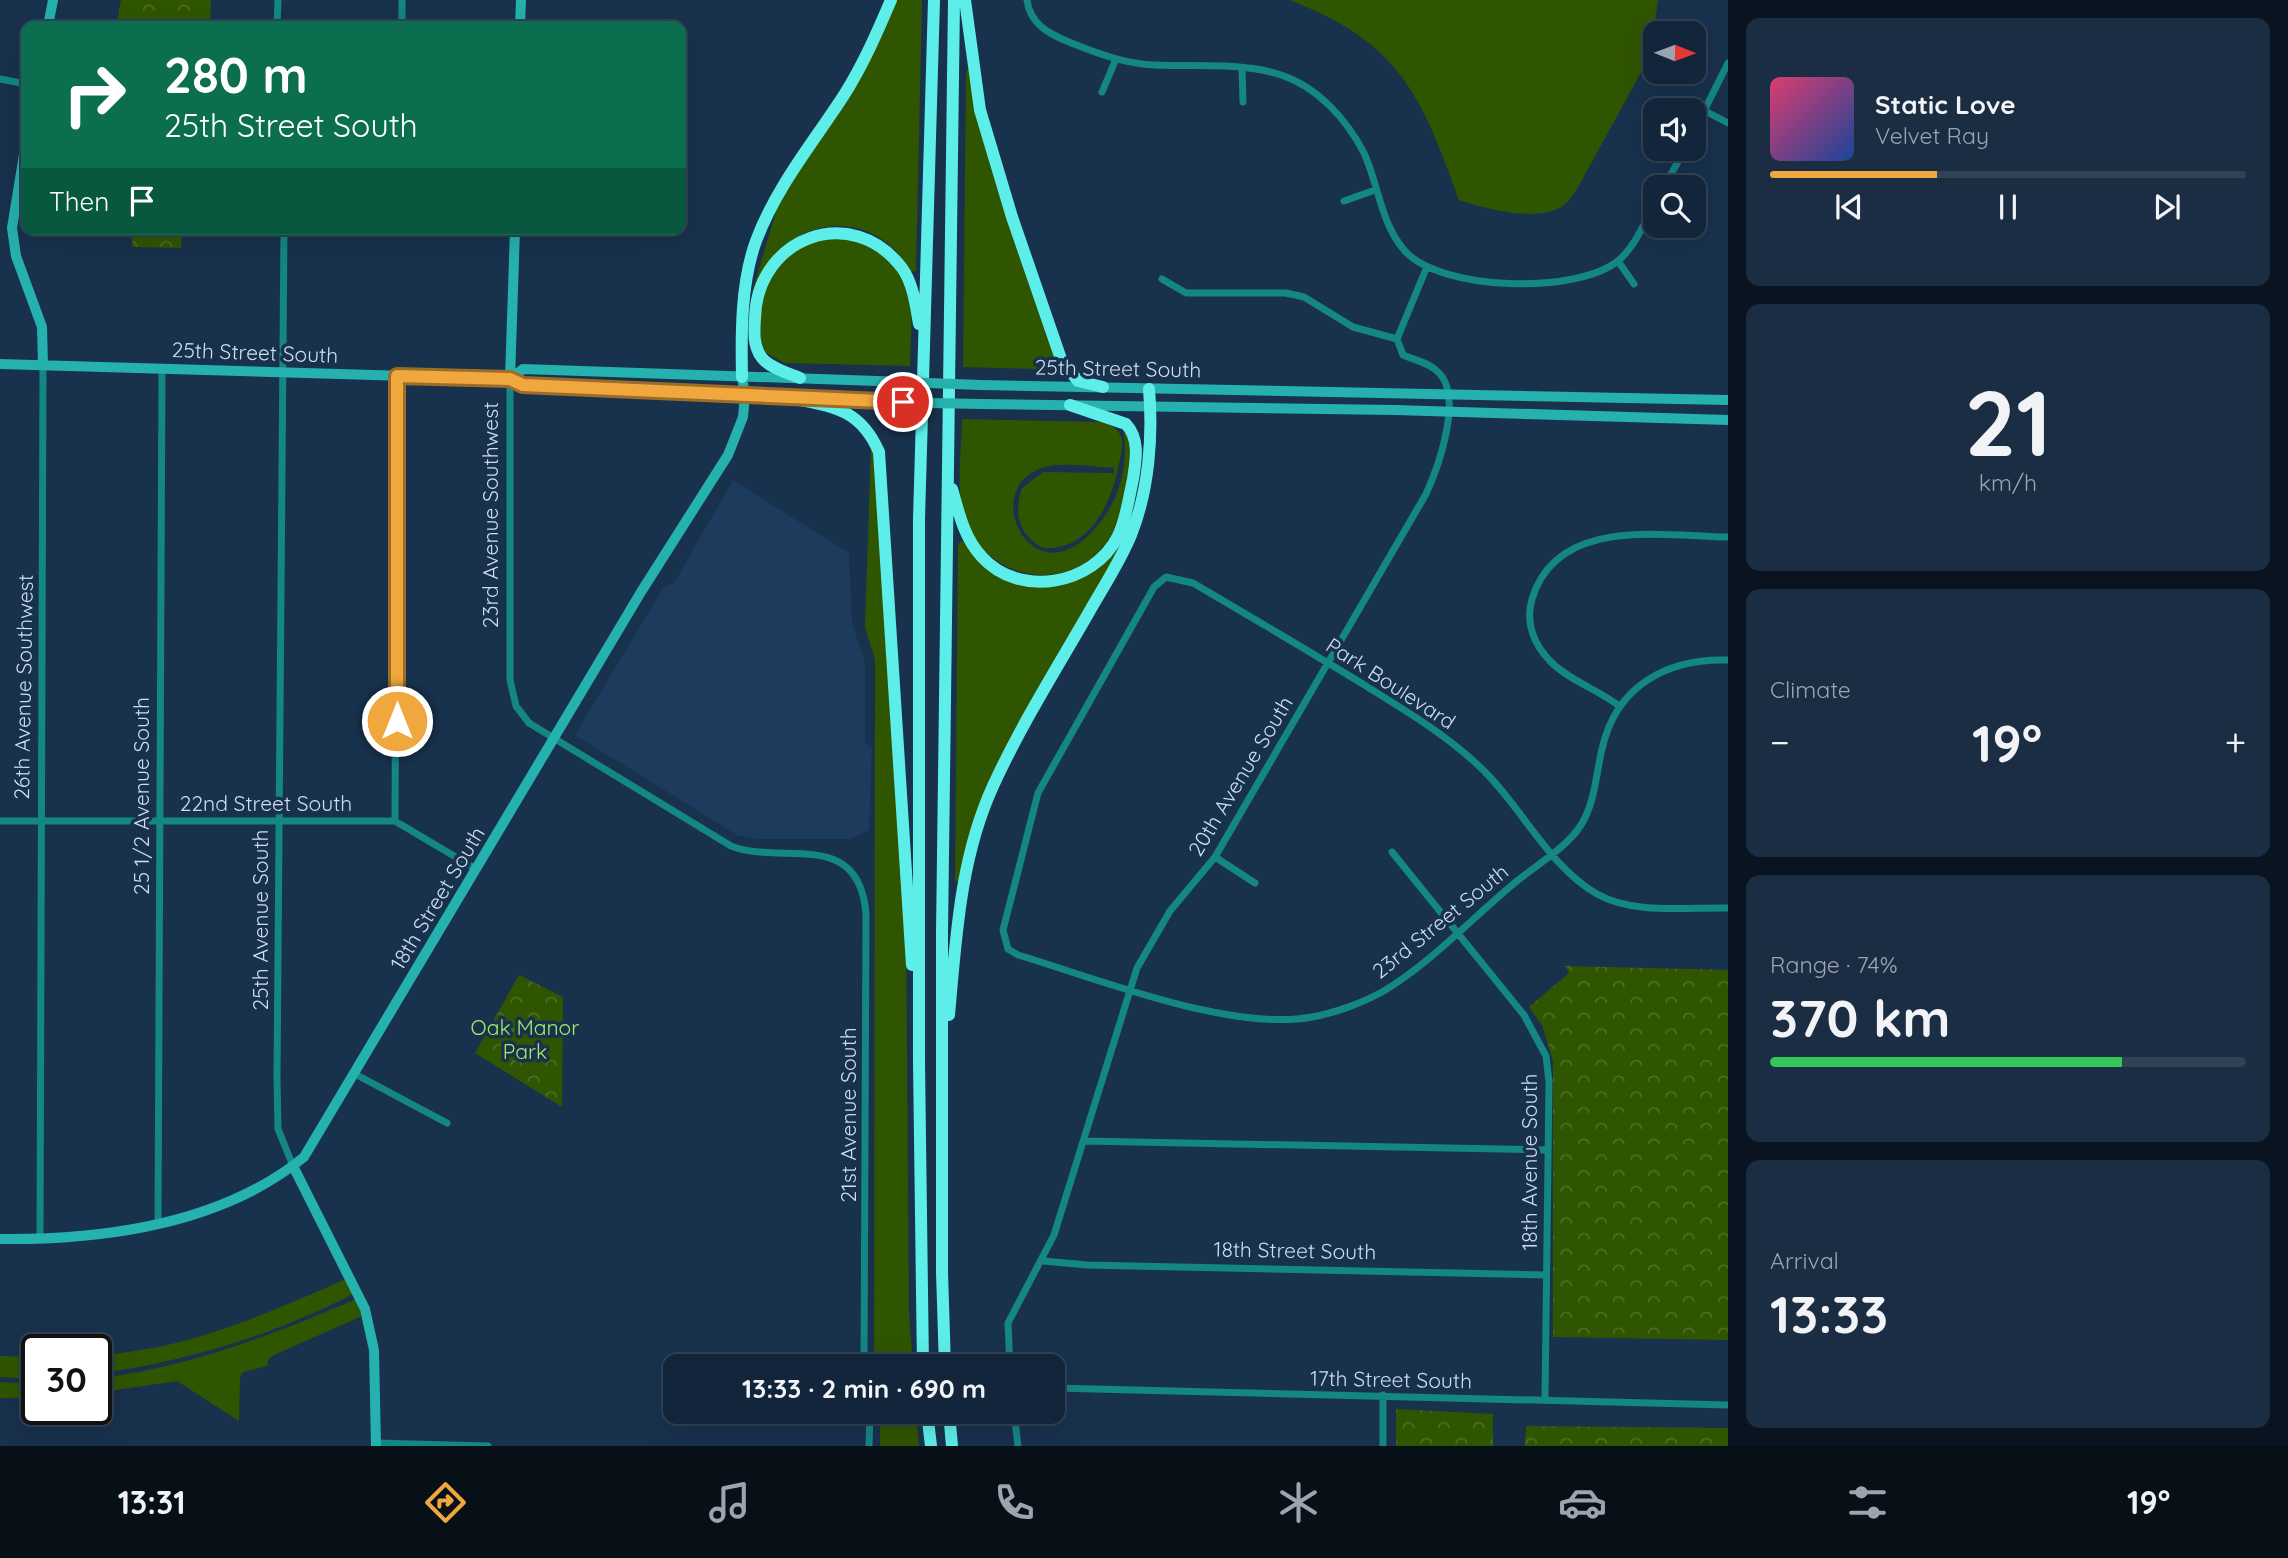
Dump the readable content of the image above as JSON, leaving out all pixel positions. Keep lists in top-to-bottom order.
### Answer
{
  "streets": {
    "main road": [
      "25th Street South",
      "23rd Avenue Southwest",
      "26th Avenue Southwest",
      "18th Street South",
      "25th Avenue South"
    ],
    "street": [
      "Park Boulevard",
      "20th Avenue South",
      "25 1/2 Avenue South",
      "22nd Street South",
      "23rd Street South",
      "21st Avenue South",
      "18th Avenue South",
      "17th Street South"
    ]
  },
  "crossings": [
    ["25th Street South", "23rd Avenue Southwest"],
    ["25th Street South", "26th Avenue Southwest"],
    ["25th Street South", "20th Avenue South"],
    ["25th Street South", "25 1/2 Avenue South"],
    ["25th Street South", "18th Street South"],
    ["25th Street South", "25th Avenue South"],
    ["23rd Avenue Southwest", "18th Street South"],
    ["23rd Avenue Southwest", "21st Avenue South"],
    ["Park Boulevard", "20th Avenue South"],
    ["Park Boulevard", "23rd Street South"],
    ["26th Avenue Southwest", "22nd Street South"],
    ["26th Avenue Southwest", "18th Street South"],
    ["20th Avenue South", "18th Street South"],
    ["20th Avenue South", "23rd Street South"],
    ["25 1/2 Avenue South", "22nd Street South"],
    ["25 1/2 Avenue South", "18th Street South"],
    ["22nd Street South", "25th Avenue South"],
    ["18th Street South", "25th Avenue South"],
    ["18th Street South", "18th Avenue South"],
    ["23rd Street South", "18th Avenue South"],
    ["18th Avenue South", "17th Street South"]
  ],
  "parks": ["Oak Manor Park"],
  "north": "right",
  "page": {
    "turn": ["280 m", "25th Street South"],
    "song": ["Static Love", "Velvet Ray"],
    "then": "Then",
    "tile": [
      ["21", "km/h"],
      "Climate",
      ["Range · 74%", "370 km"],
      ["Arrival", "13:33"]
    ],
    "heat": ["−", "19°", "+"],
    "limit": "30",
    "trip": "13:33 · 2 min · 690 m",
    "tabs": ["13:31", "19°"]
  }
}
